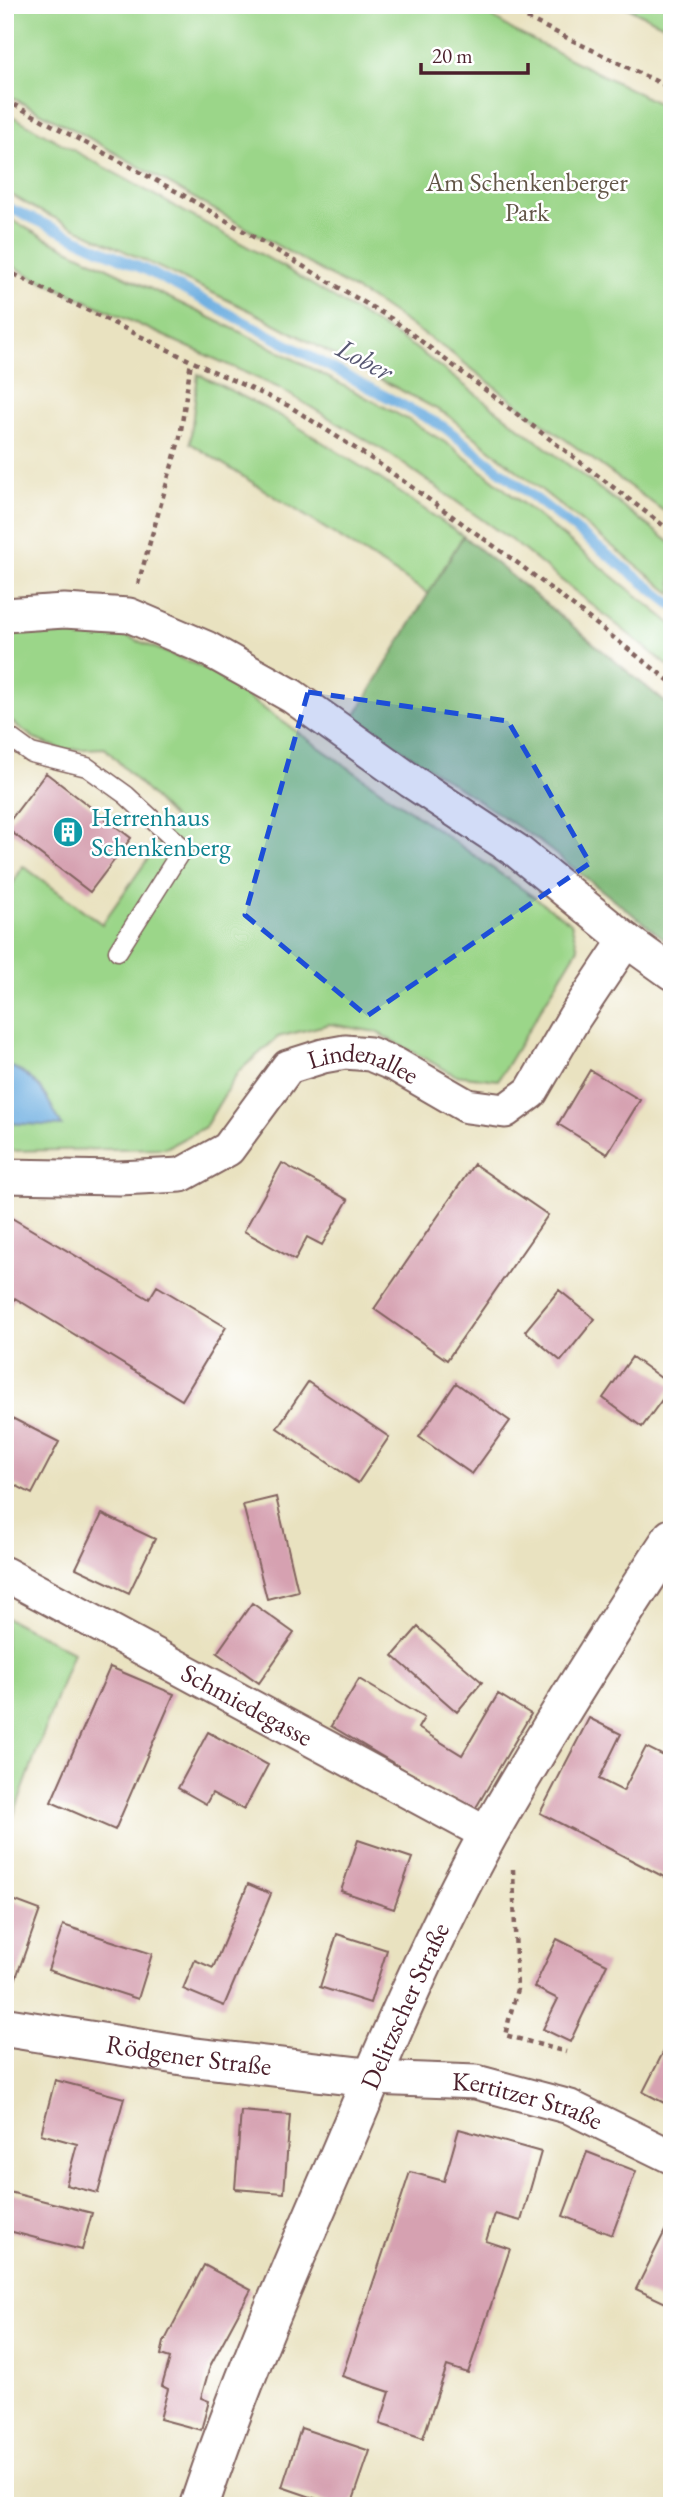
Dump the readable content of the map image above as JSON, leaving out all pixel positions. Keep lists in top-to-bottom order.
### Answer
{
  "streets": {
    "street": [
      "Lindenallee",
      "Schmiedegasse",
      "Delitzscher Straße",
      "Rödgener Straße",
      "Kertitzer Straße"
    ]
  },
  "crossings": [
    ["Schmiedegasse", "Delitzscher Straße"],
    ["Delitzscher Straße", "Rödgener Straße"],
    ["Delitzscher Straße", "Kertitzer Straße"],
    ["Rödgener Straße", "Kertitzer Straße"]
  ],
  "water": ["Lober"],
  "parks": ["Am Schenkenberger Park"],
  "places": {
    "building": ["Herrenhaus Schenkenberg"]
  },
  "scale_bar": "20 m"
}
